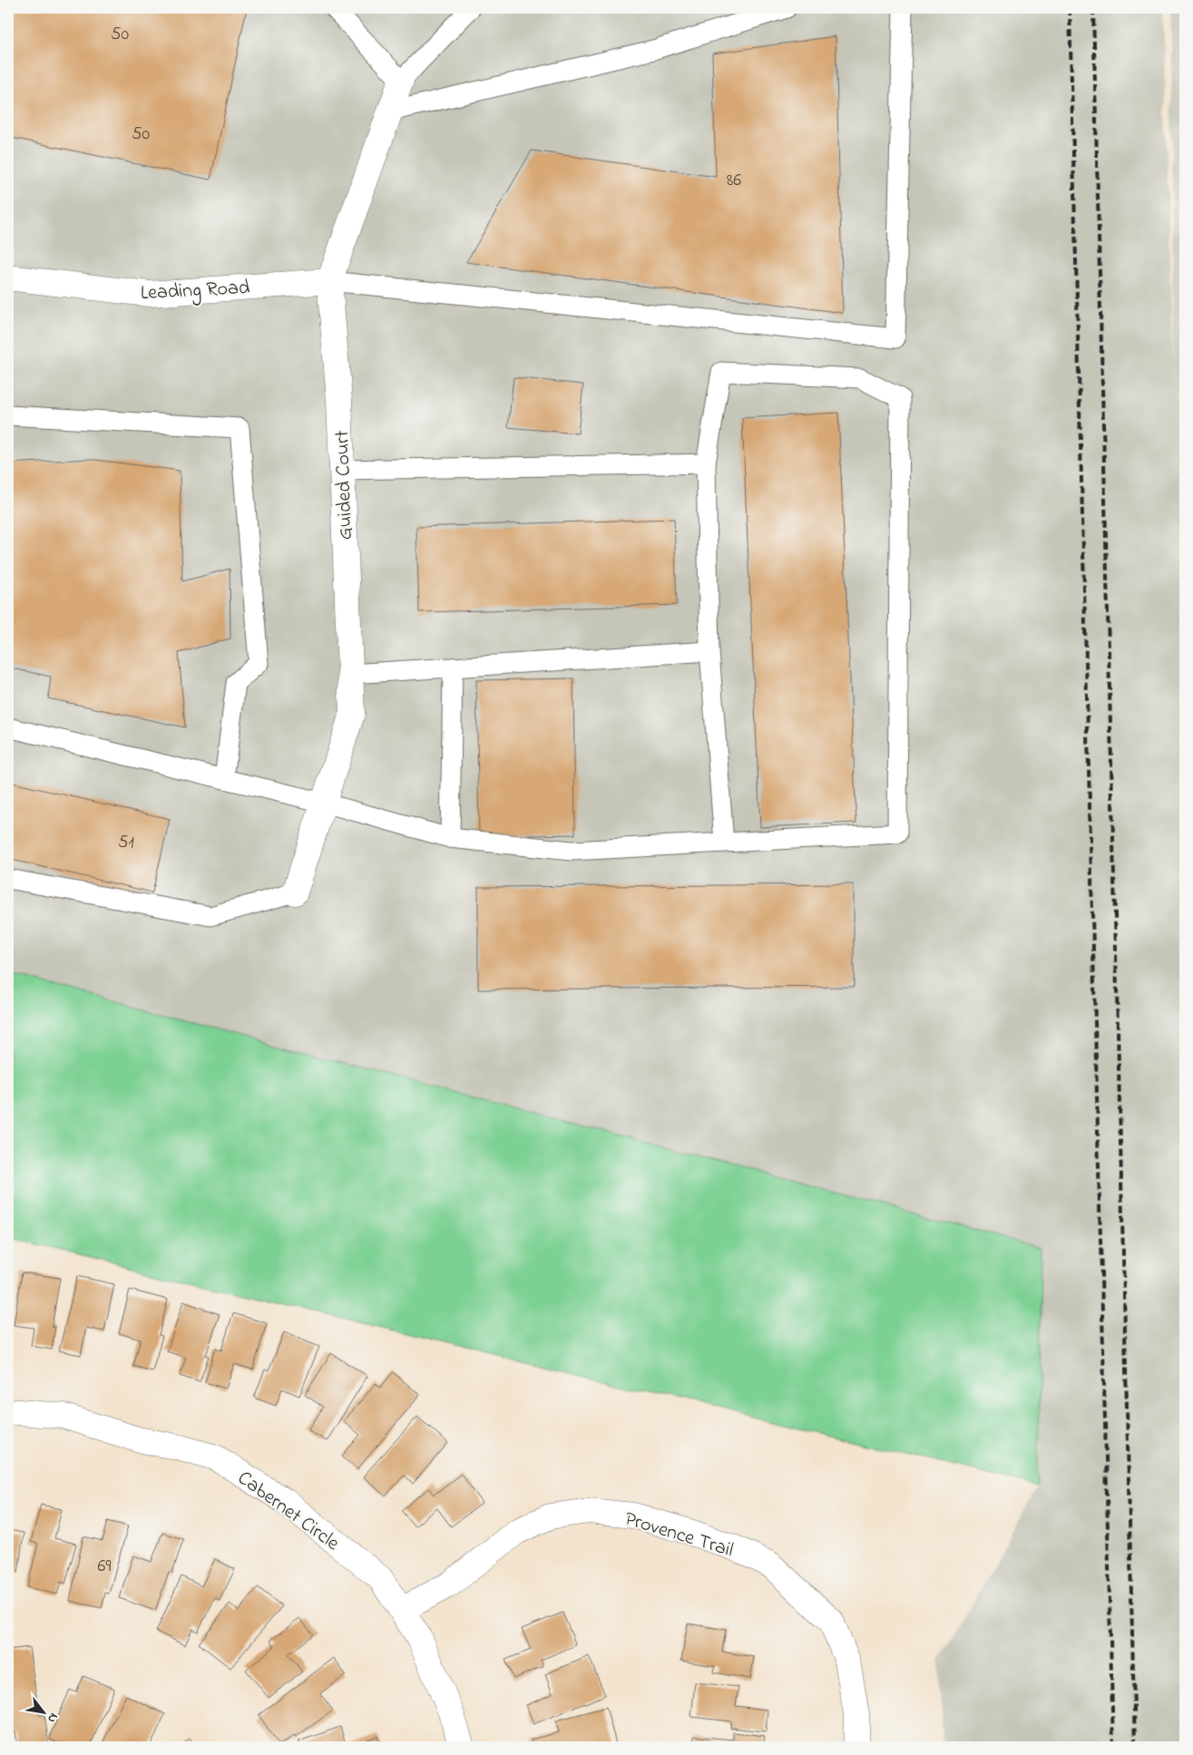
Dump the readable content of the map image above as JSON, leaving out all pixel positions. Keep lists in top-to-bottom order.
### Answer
{
  "streets": {
    "street": [
      "Leading Road",
      "Guided Court",
      "Cabernet Circle",
      "Provence Trail"
    ]
  },
  "crossings": [
    ["Leading Road", "Guided Court"],
    ["Cabernet Circle", "Provence Trail"]
  ],
  "house_numbers": [
    "50",
    "50",
    "86",
    "51",
    "69"
  ],
  "north": "bottom right"
}
